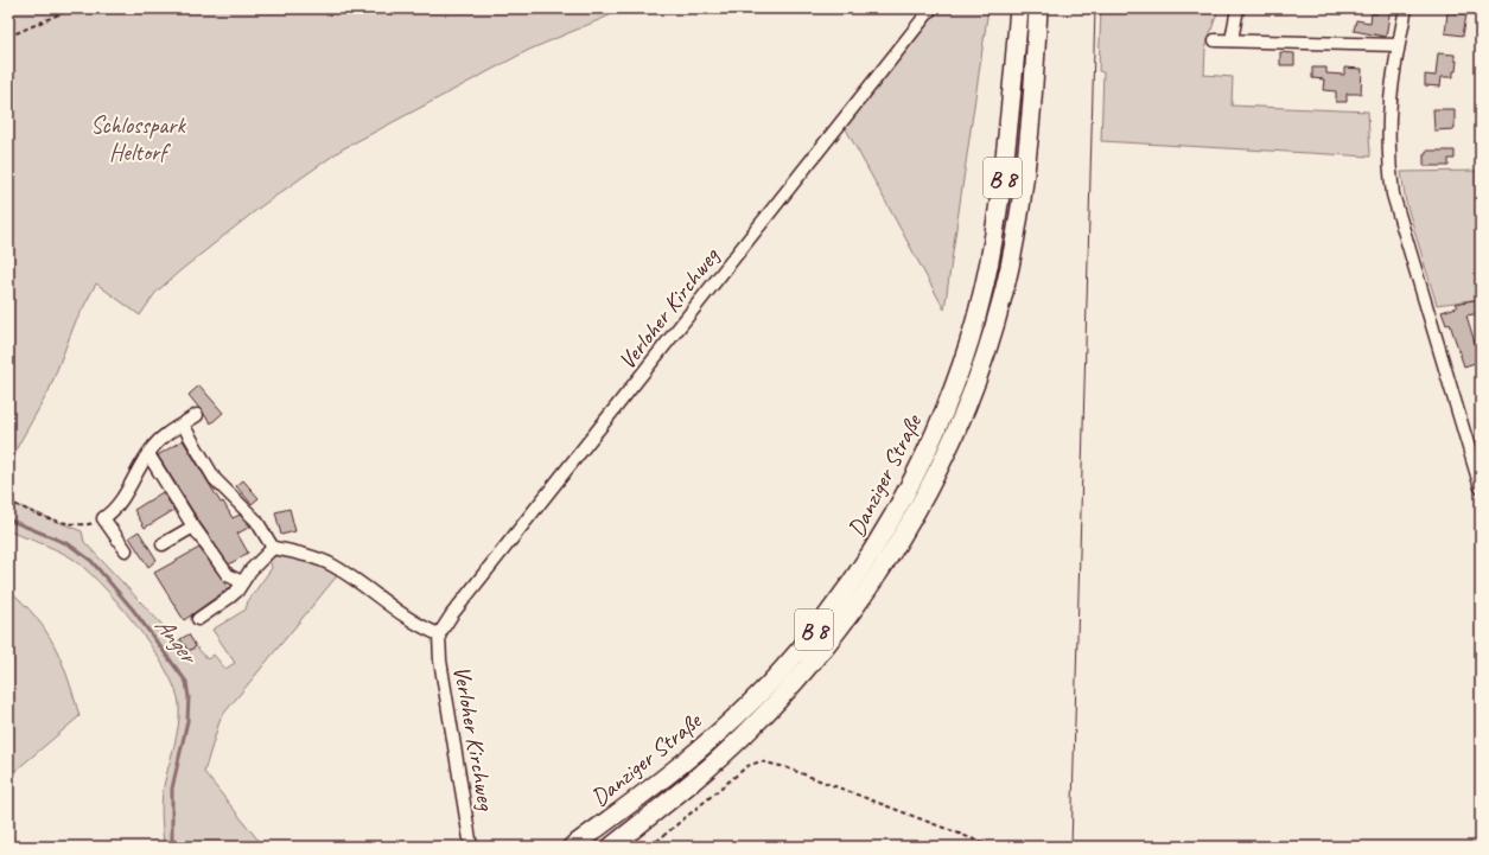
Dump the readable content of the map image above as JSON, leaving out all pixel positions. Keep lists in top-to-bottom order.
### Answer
{
  "streets": {
    "highway": ["B 8", "Danziger Straße"],
    "street": ["Verloher Kirchweg"]
  },
  "water": ["Anger"],
  "parks": ["Schlosspark Heltorf"]
}
